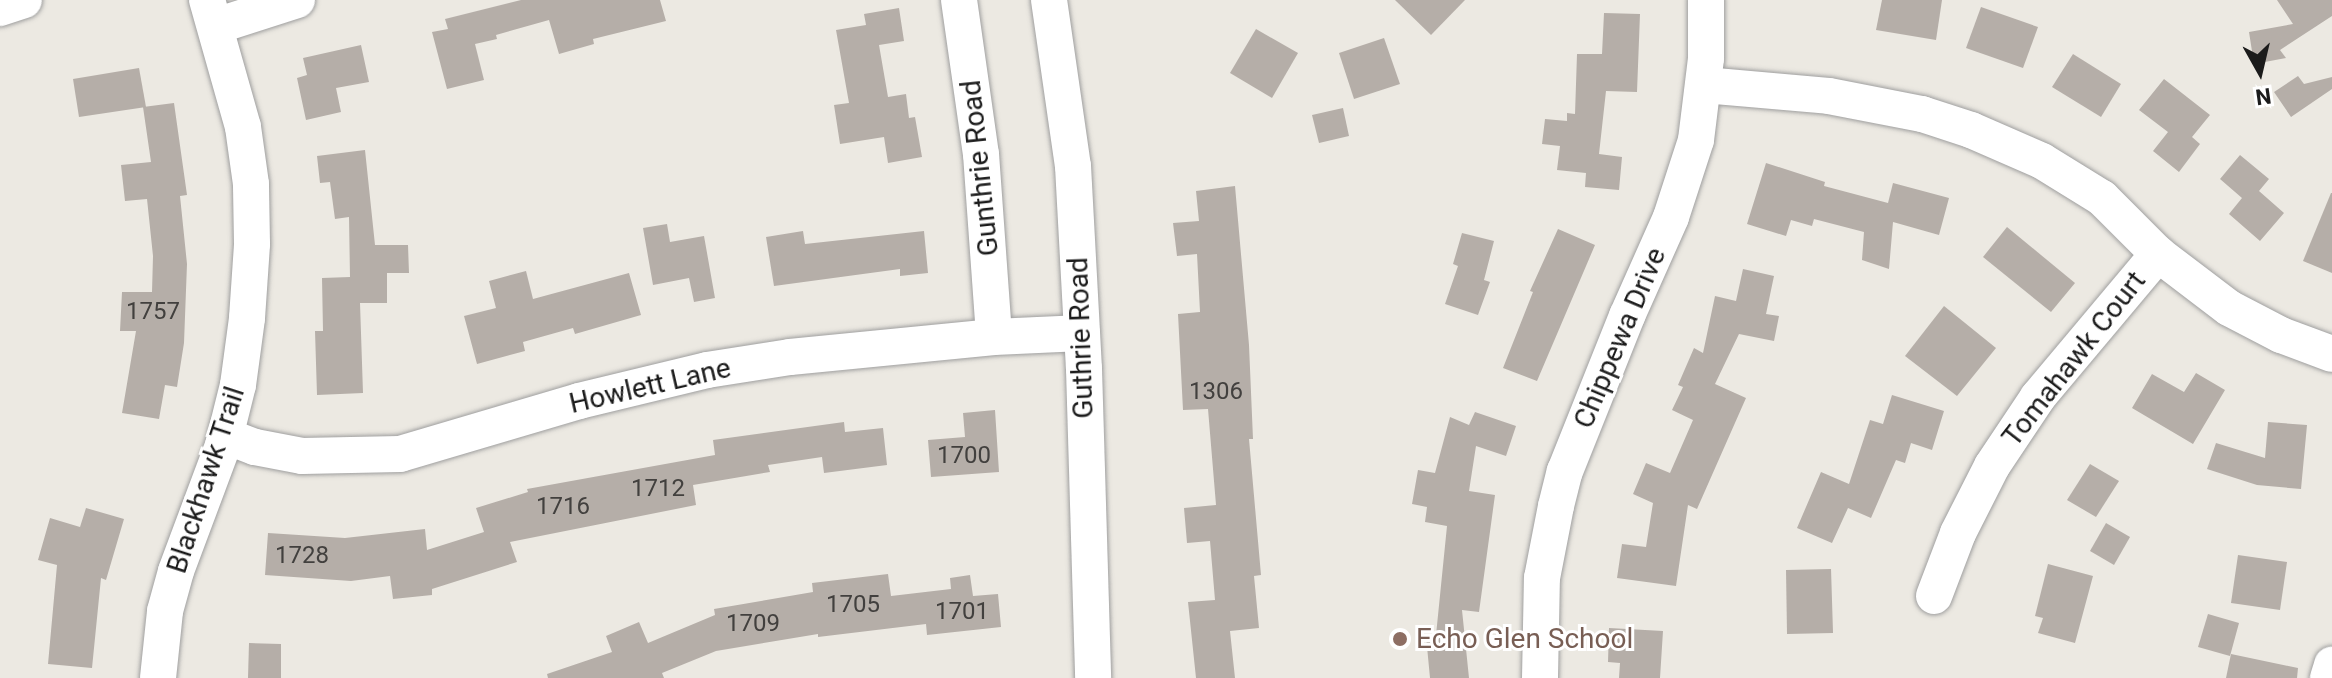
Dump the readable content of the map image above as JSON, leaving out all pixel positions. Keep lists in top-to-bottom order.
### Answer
{
  "streets": {
    "street": [
      "Gunthrie Road",
      "Guthrie Road",
      "Chippewa Drive",
      "Tomahawk Court",
      "Howlett Lane",
      "Blackhawk Trail"
    ]
  },
  "crossings": [
    ["Gunthrie Road", "Howlett Lane"],
    ["Guthrie Road", "Howlett Lane"],
    ["Howlett Lane", "Blackhawk Trail"]
  ],
  "places": ["Echo Glen School"],
  "house_numbers": [
    "1757",
    "1306",
    "1700",
    "1712",
    "1716",
    "1728",
    "1705",
    "1701",
    "1709"
  ],
  "north": "bottom"
}
